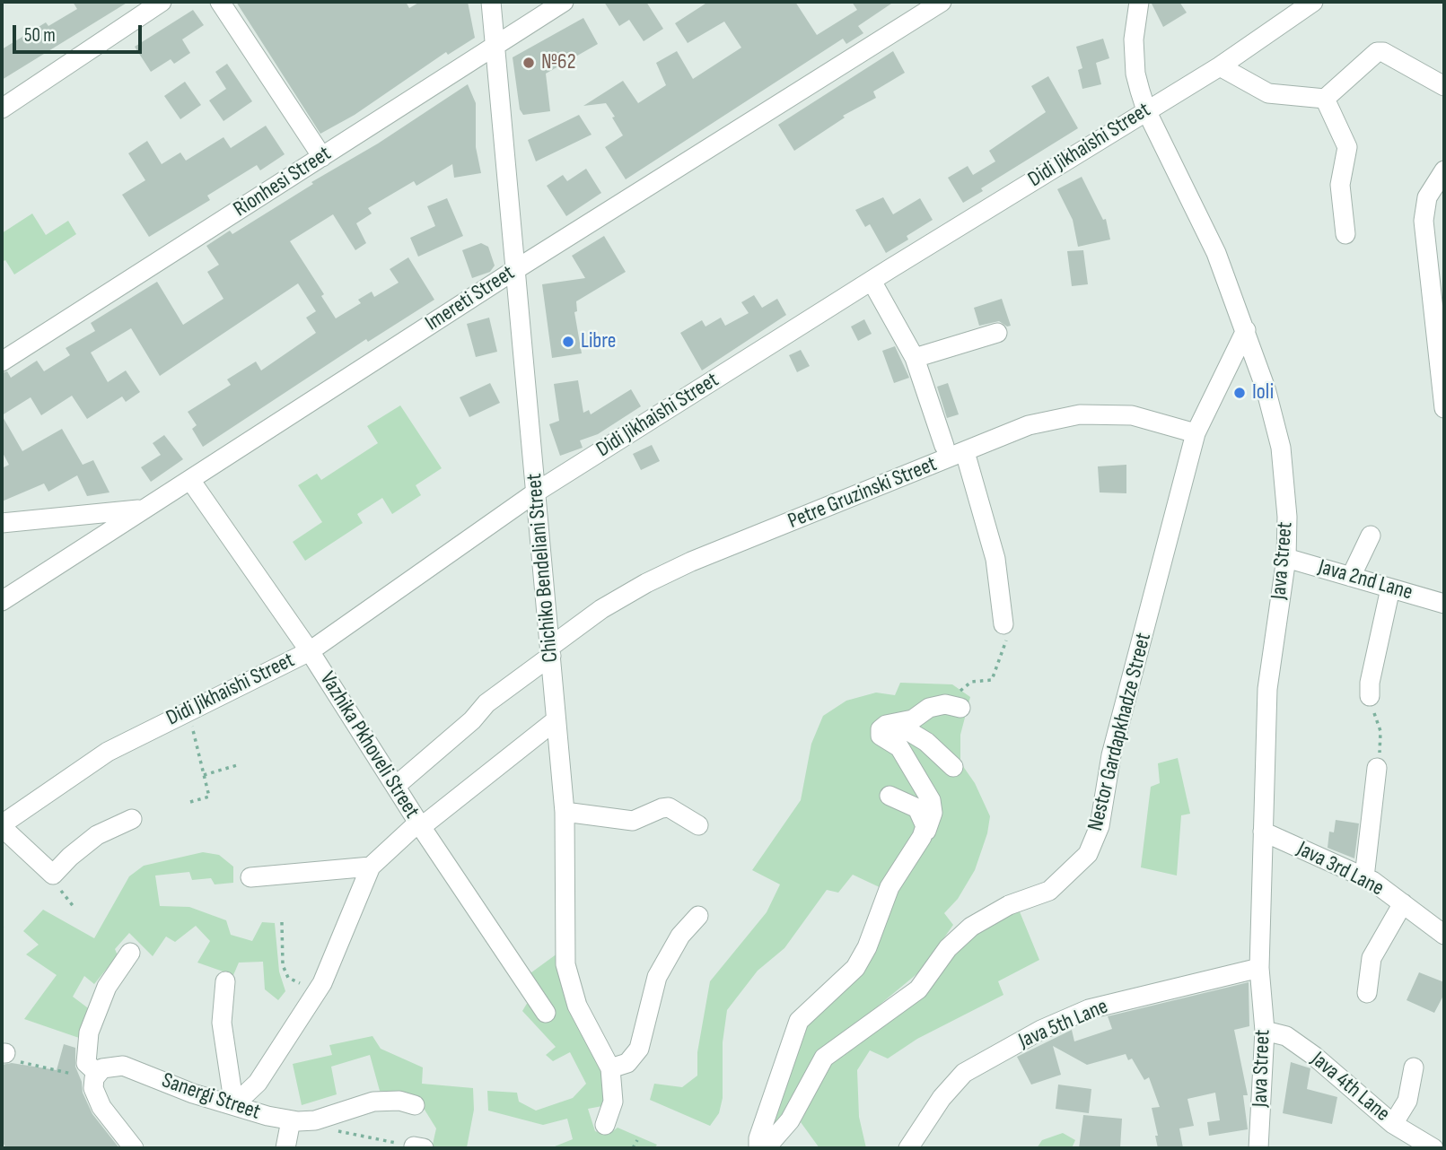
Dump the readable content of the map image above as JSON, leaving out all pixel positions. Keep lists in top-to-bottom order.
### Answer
{
  "streets": {
    "street": [
      "Didi Jikhaishi Street",
      "Rionhesi Street",
      "Imereti Street",
      "Petre Gruzinski Street",
      "Java Street",
      "Chichiko Bendeliani Street",
      "Java 2nd Lane",
      "Nestor Gardapkhadze Street",
      "Vazhika Pkhoveli Street",
      "Java 3rd Lane",
      "Java 5th Lane",
      "Java 4th Lane",
      "Sanergi Street"
    ]
  },
  "crossings": [
    ["Didi Jikhaishi Street", "Java Street"],
    ["Didi Jikhaishi Street", "Chichiko Bendeliani Street"],
    ["Didi Jikhaishi Street", "Vazhika Pkhoveli Street"],
    ["Rionhesi Street", "Chichiko Bendeliani Street"],
    ["Imereti Street", "Chichiko Bendeliani Street"],
    ["Imereti Street", "Vazhika Pkhoveli Street"],
    ["Petre Gruzinski Street", "Chichiko Bendeliani Street"],
    ["Petre Gruzinski Street", "Nestor Gardapkhadze Street"],
    ["Petre Gruzinski Street", "Vazhika Pkhoveli Street"],
    ["Java Street", "Java 2nd Lane"],
    ["Java Street", "Nestor Gardapkhadze Street"],
    ["Java Street", "Java 3rd Lane"],
    ["Java Street", "Java 5th Lane"],
    ["Java Street", "Java 4th Lane"]
  ],
  "places": ["№62", "Libre", "Ioli"],
  "scale_bar": "50 m"
}
